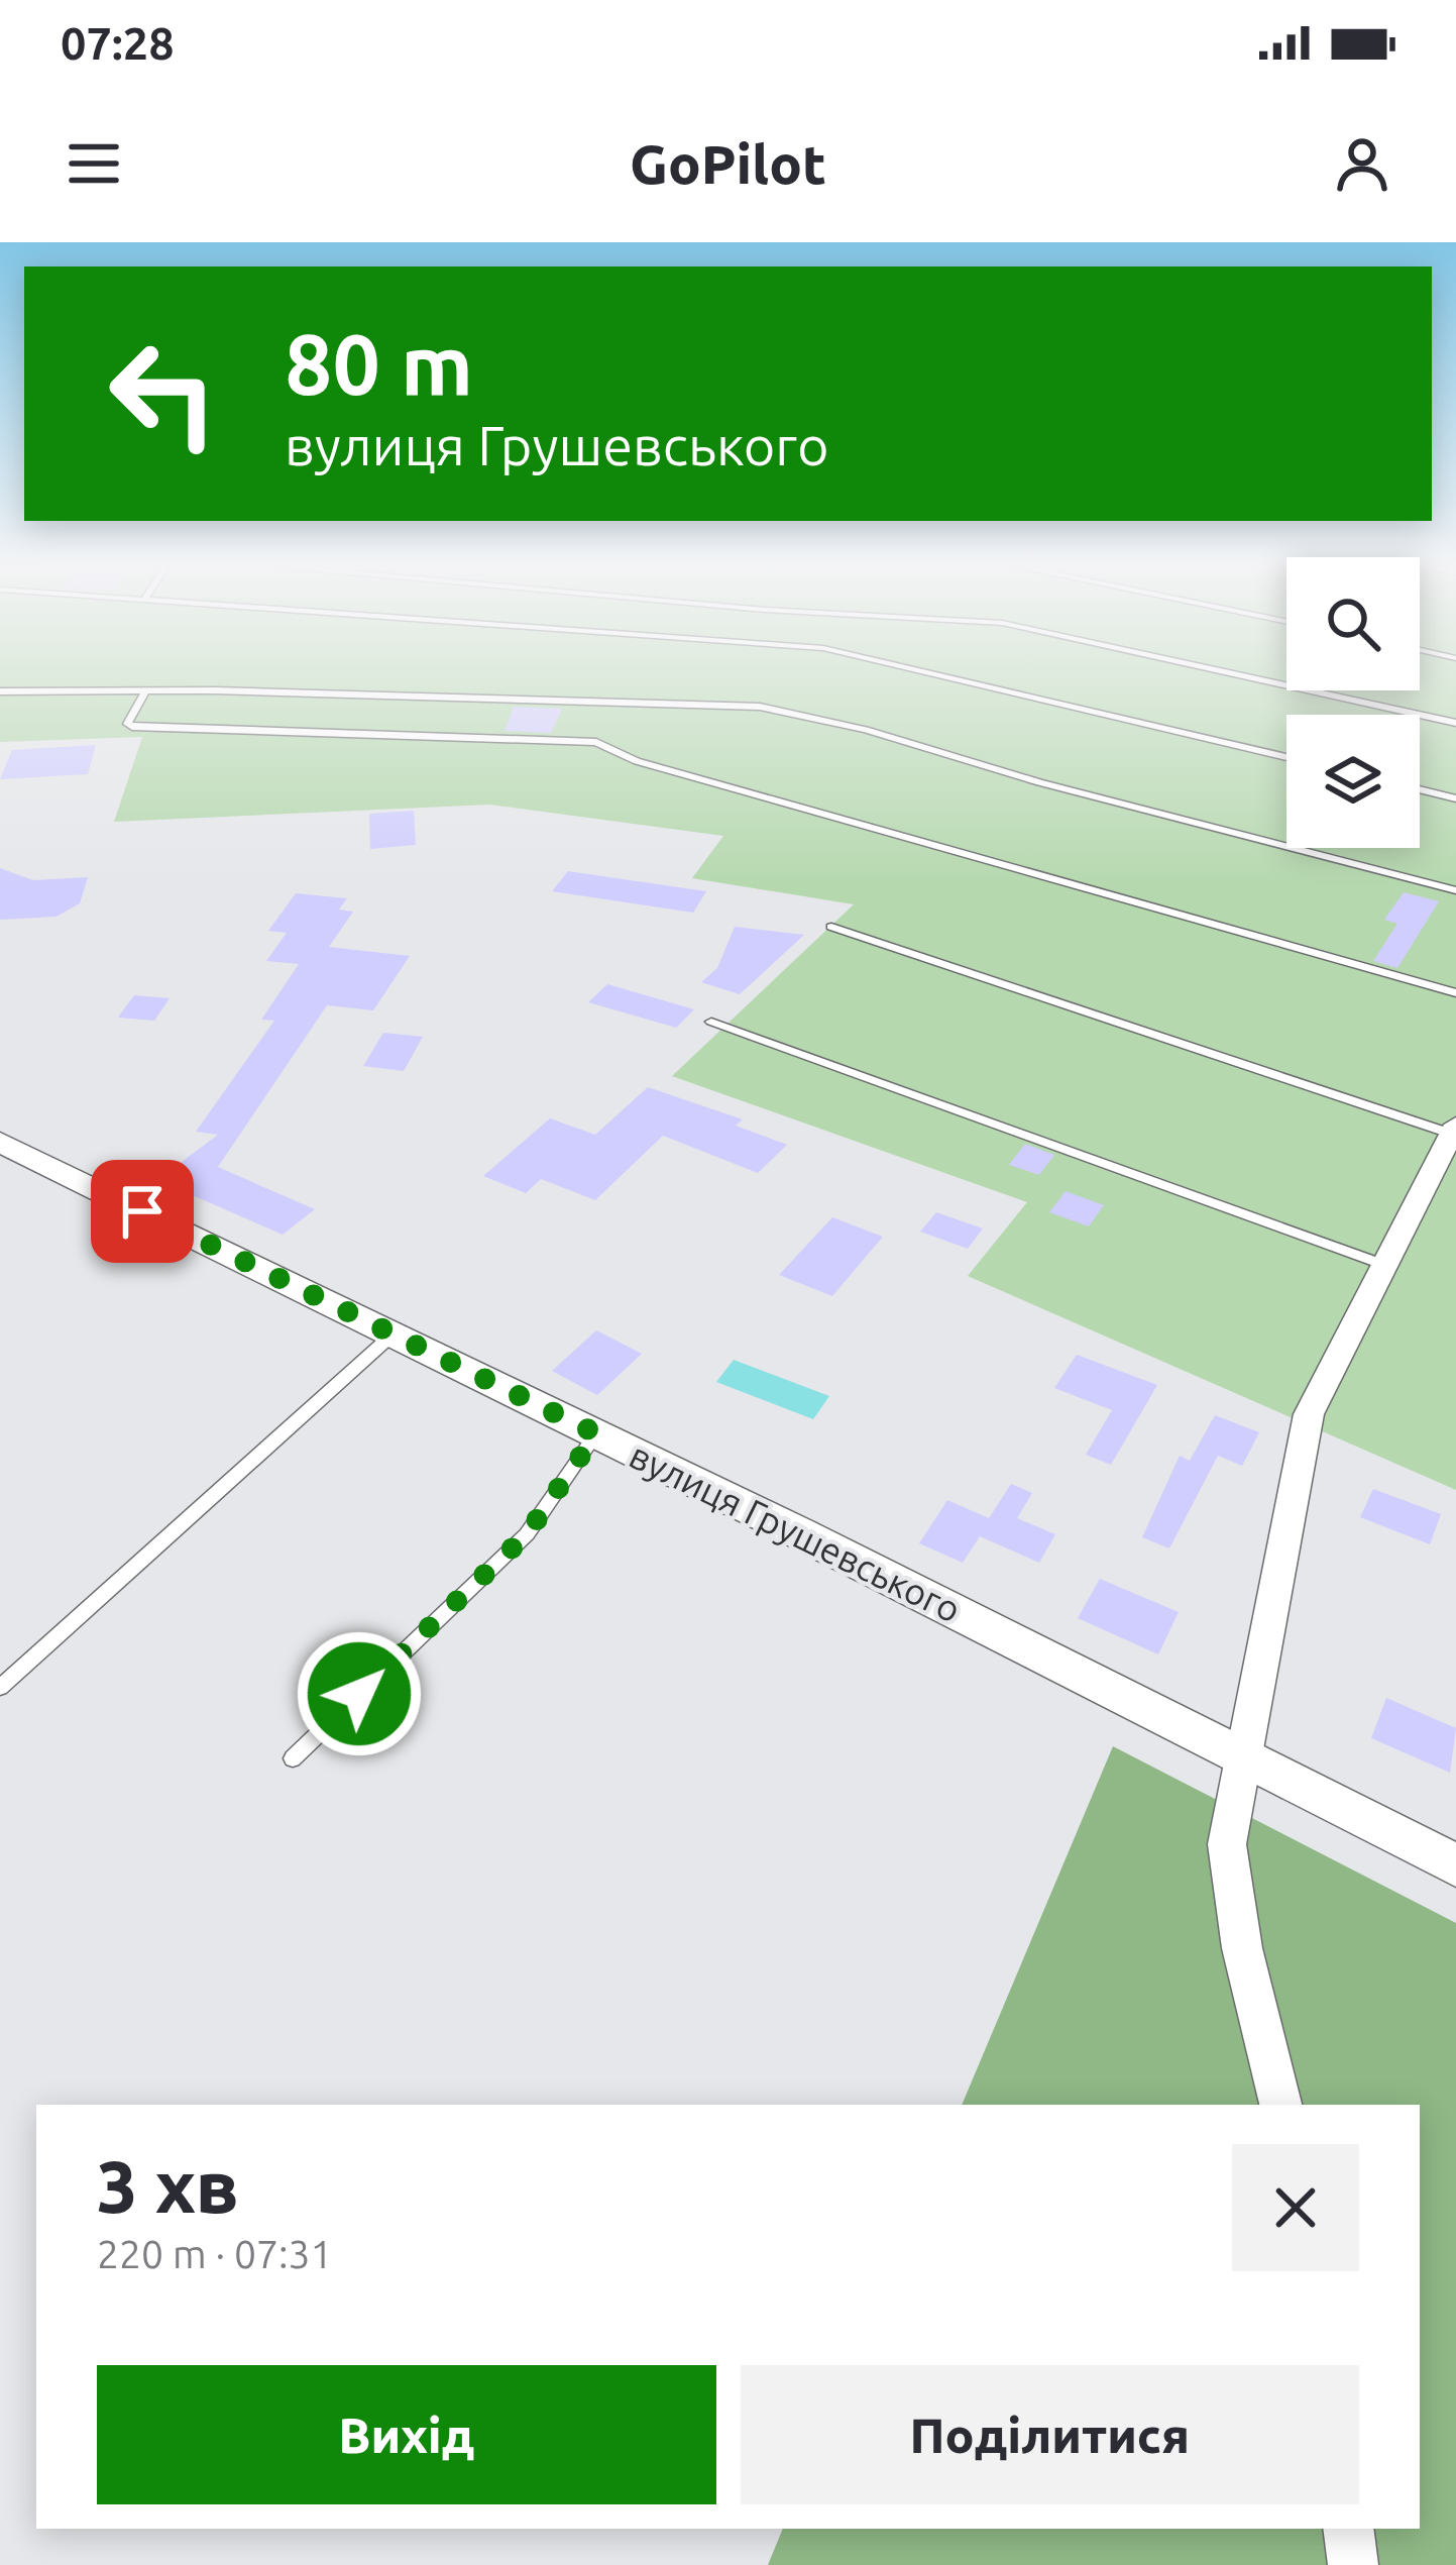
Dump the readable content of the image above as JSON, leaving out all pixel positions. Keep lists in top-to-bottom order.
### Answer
{
  "streets": {
    "street": ["вулиця Грушевського"]
  },
  "page": {
    "status": "07:28",
    "header": "GoPilot",
    "turn": ["80 m", "вулиця Грушевського"],
    "heading": ["3 хв", "220 m · 07:31"],
    "buttons": ["Вихід", "Поділитися"]
  }
}
